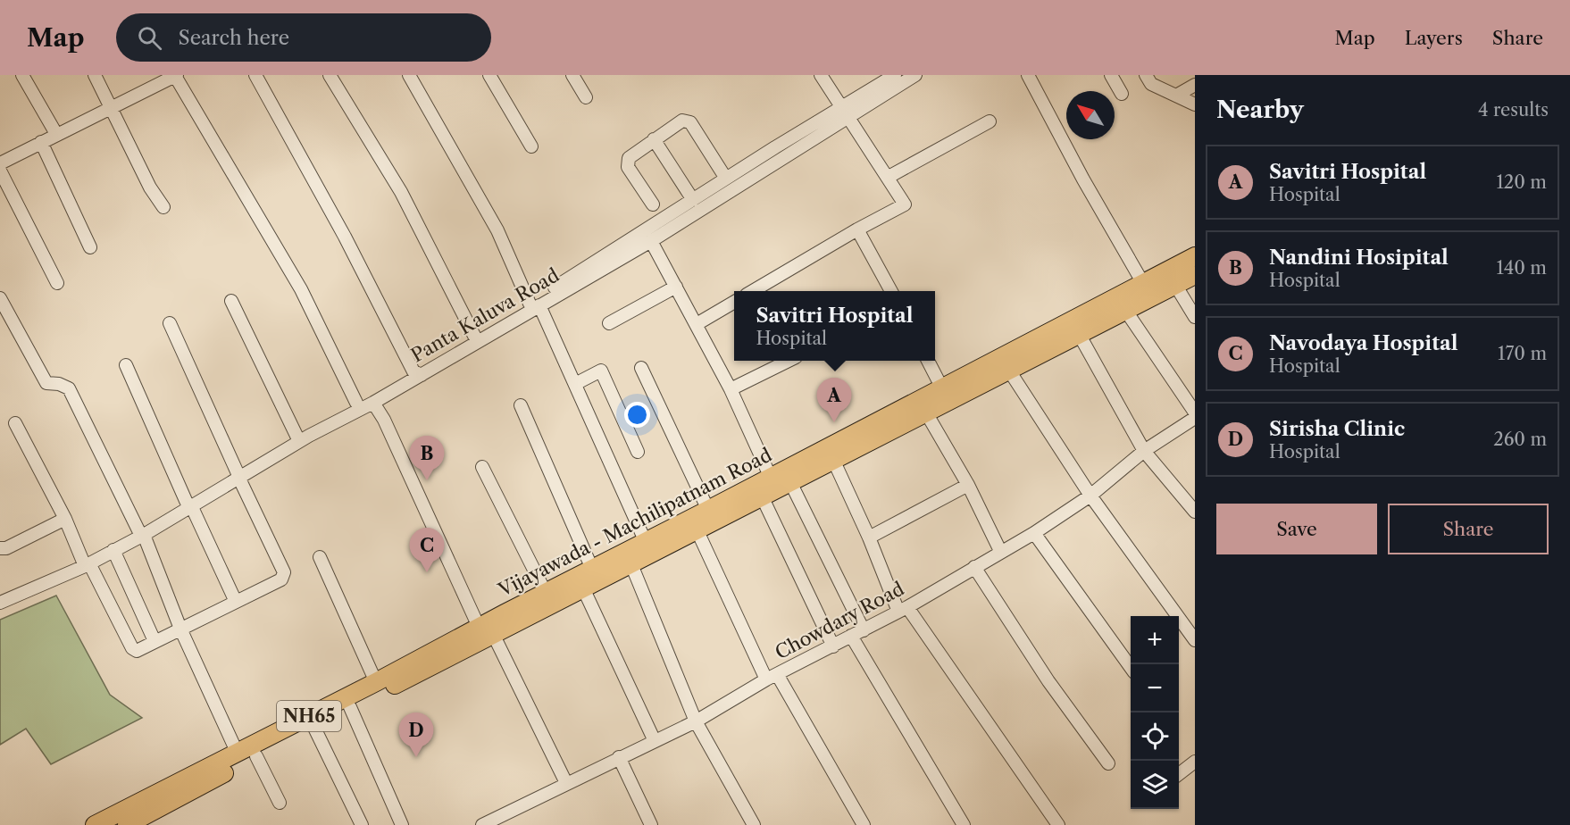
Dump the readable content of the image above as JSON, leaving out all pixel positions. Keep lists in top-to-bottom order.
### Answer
{
  "streets": {
    "highway": ["Vijayawada - Machilipatnam Road", "NH65"],
    "street": ["Panta Kaluva Road", "Chowdary Road"]
  },
  "north": "top left",
  "page": {
    "header": "Map",
    "search": "Search here",
    "nav": ["Map", "Layers", "Share"],
    "heading": ["Nearby", "4 results"],
    "list": [
      {
        "mark": "A",
        "name": "Savitri Hospital",
        "note": "Hospital",
        "value": "120 m"
      },
      {
        "mark": "B",
        "name": "Nandini Hosipital",
        "note": "Hospital",
        "value": "140 m"
      },
      {
        "mark": "C",
        "name": "Navodaya Hospital",
        "note": "Hospital",
        "value": "170 m"
      },
      {
        "mark": "D",
        "name": "Sirisha Clinic",
        "note": "Hospital",
        "value": "260 m"
      }
    ],
    "popup": ["Savitri Hospital", "Hospital"],
    "pins": [
      "A",
      "B",
      "C",
      "D"
    ],
    "buttons": ["Save", "Share"],
    "map_buttons": ["+", "−"]
  }
}
